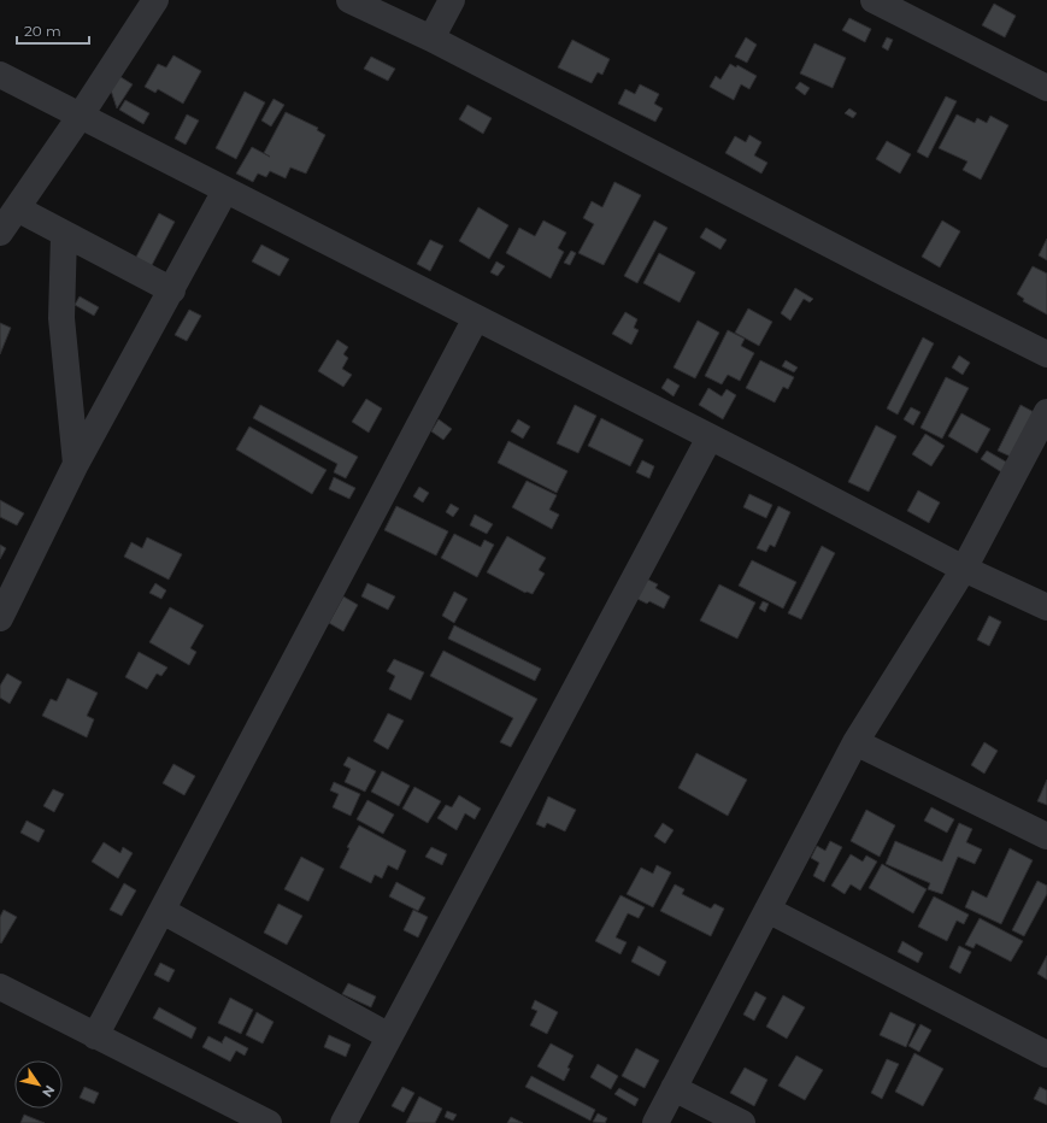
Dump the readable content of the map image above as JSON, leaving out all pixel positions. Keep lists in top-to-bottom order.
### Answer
{
  "scale_bar": "20 m",
  "north": "bottom right"
}
